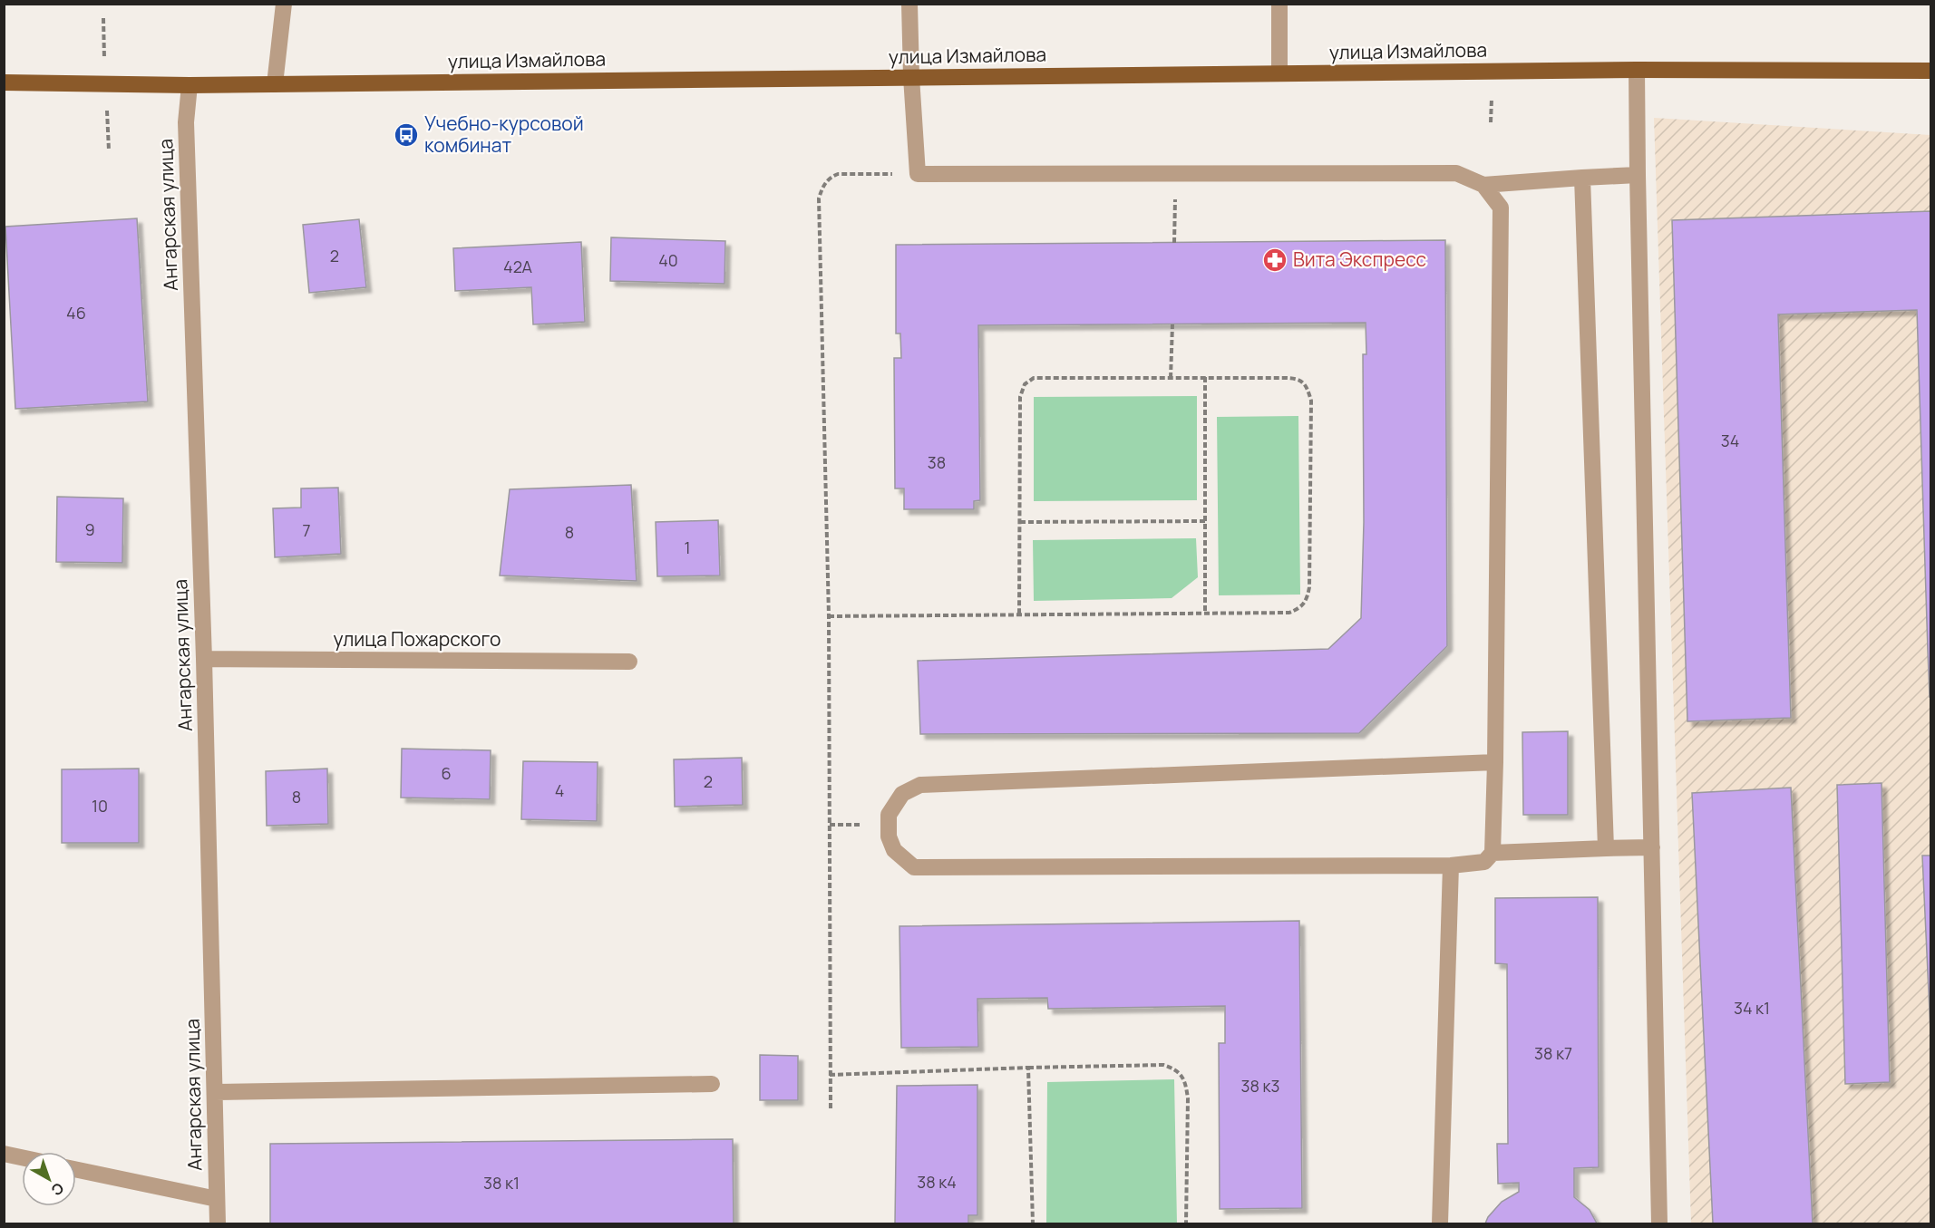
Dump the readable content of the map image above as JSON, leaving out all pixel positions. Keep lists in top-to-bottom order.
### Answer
{
  "streets": {
    "main road": ["улица Измайлова"],
    "street": ["Ангарская улица", "улица Пожарского"]
  },
  "crossings": [
    ["улица Измайлова", "Ангарская улица"],
    ["Ангарская улица", "улица Пожарского"]
  ],
  "places": {
    "bus stop": ["Учебно-курсовой комбинат"],
    "pharmacy": ["Вита Экспресс"]
  },
  "house_numbers": [
    "2",
    "40",
    "42А",
    "46",
    "34",
    "38",
    "9",
    "7",
    "8",
    "1",
    "6",
    "2",
    "4",
    "8",
    "10",
    "34 к1",
    "38 к7",
    "38 к3",
    "38 к4",
    "38 к1"
  ],
  "north": "bottom right"
}
